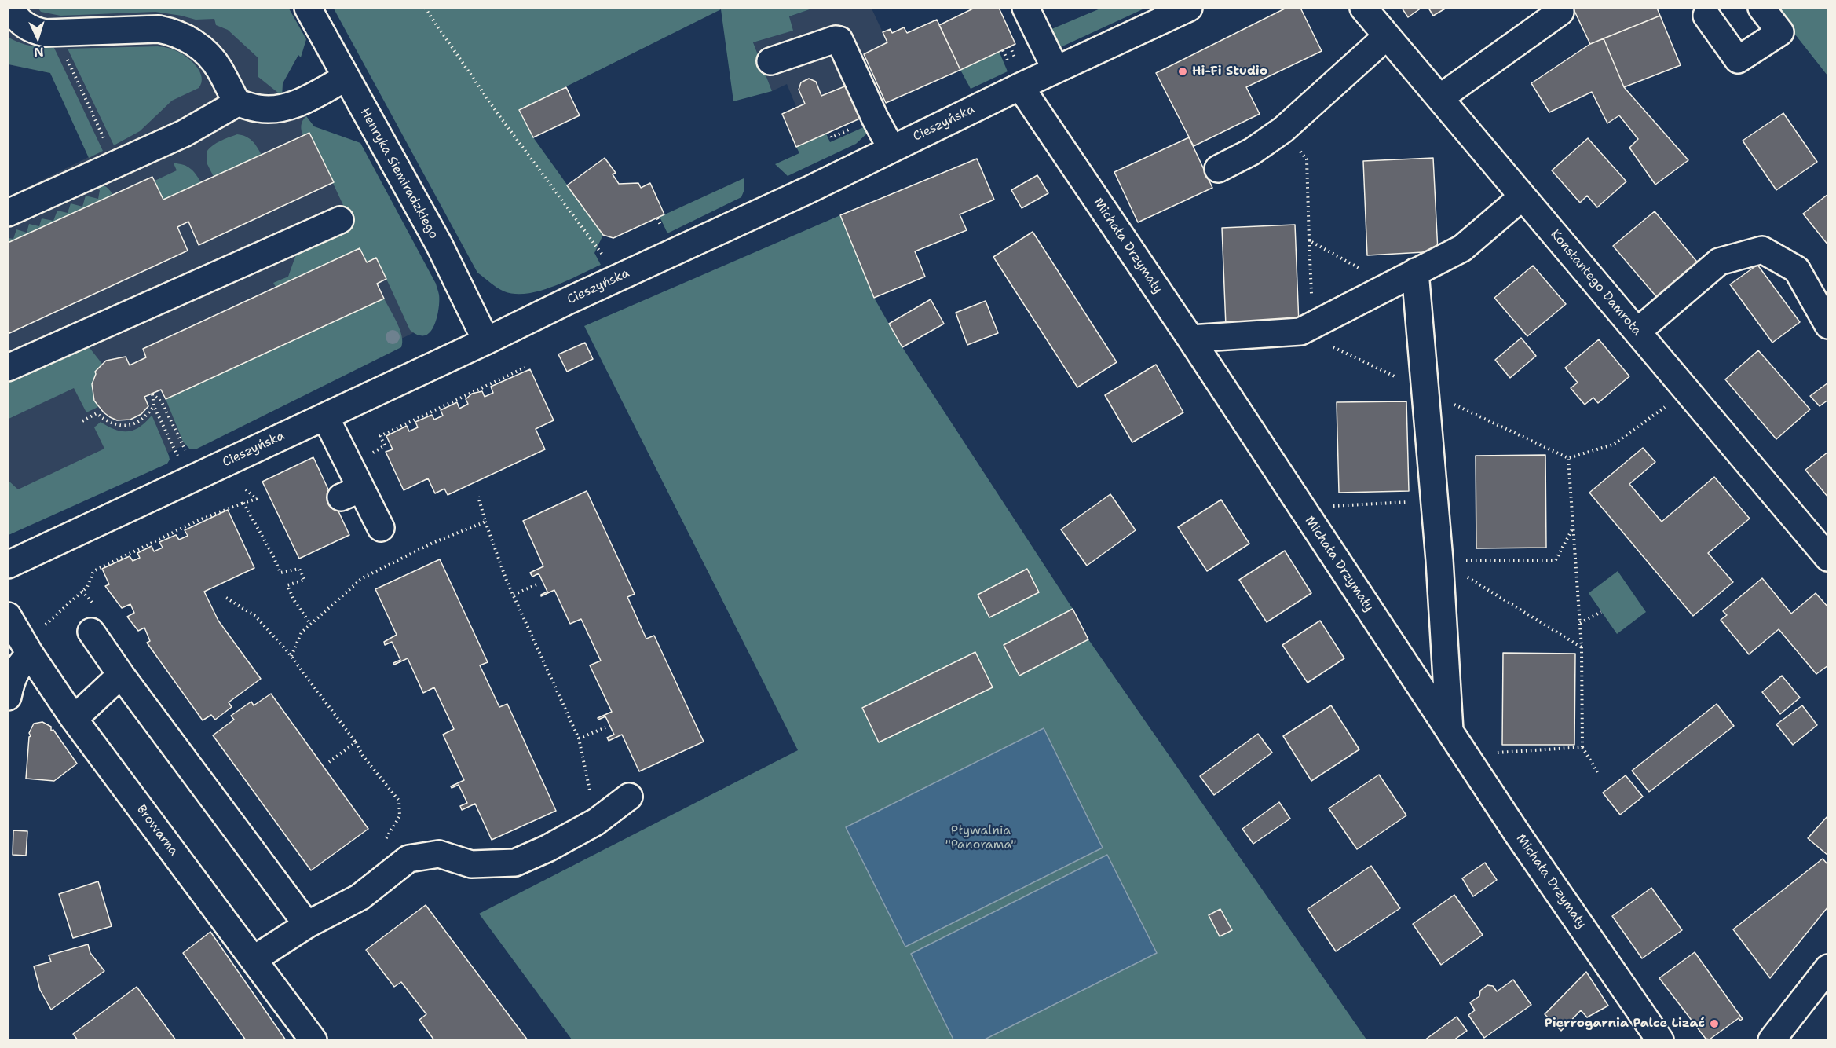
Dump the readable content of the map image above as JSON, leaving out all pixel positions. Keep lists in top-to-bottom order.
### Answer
{
  "streets": {
    "street": [
      "Cieszyńska",
      "Henryka Siemiradzkiego",
      "Michała Drzymały",
      "Konstantego Damrota",
      "Browarna"
    ]
  },
  "crossings": [
    ["Cieszyńska", "Henryka Siemiradzkiego"],
    ["Cieszyńska", "Michała Drzymały"]
  ],
  "parks": ["Pływalnia \"Panorama\""],
  "places": ["Hi-Fi Studio", "Pierrogarnia Palce Lizać"],
  "north": "bottom"
}
